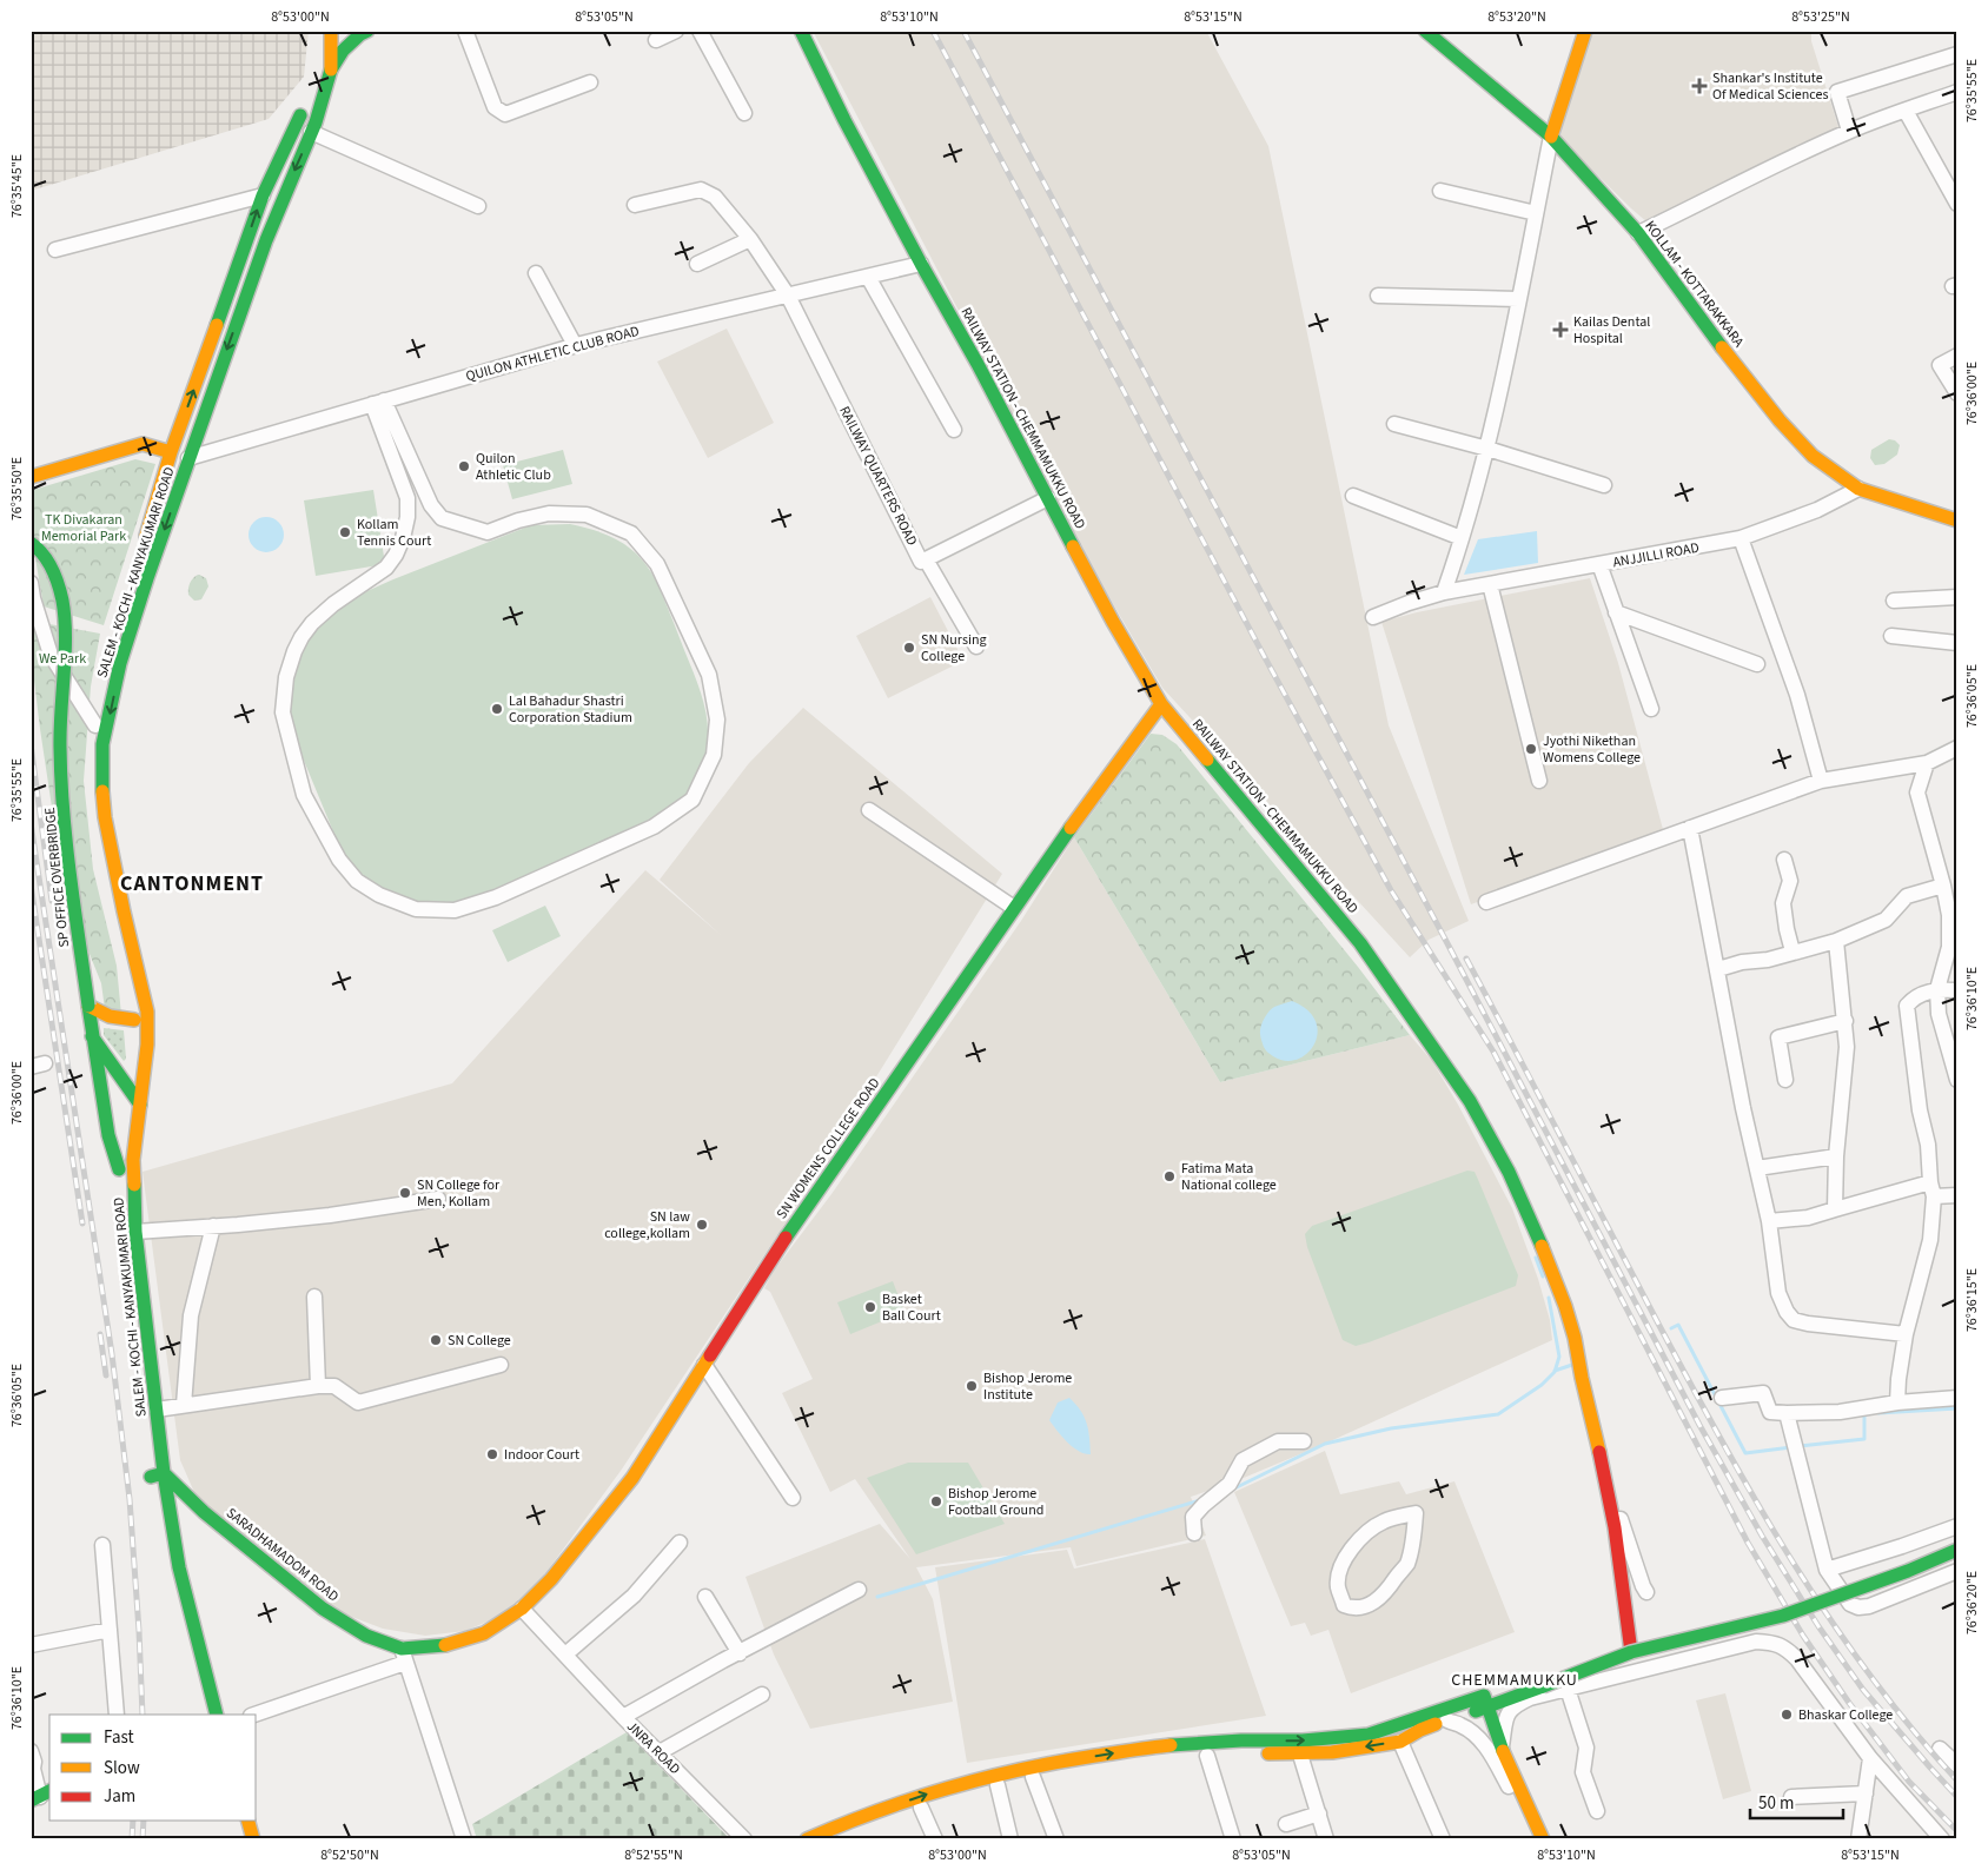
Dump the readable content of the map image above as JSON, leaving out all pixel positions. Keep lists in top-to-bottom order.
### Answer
{
  "streets": {
    "main road": [
      "KOLLAM - KOTTARAKKARA",
      "RAILWAY STATION - CHEMMAMUKKU ROAD",
      "SALEM - KOCHI - KANYAKUMARI ROAD",
      "SP OFFICE OVERBRIDGE",
      "SN WOMENS COLLEGE ROAD",
      "SARADHAMADOM ROAD"
    ],
    "street": [
      "QUILON ATHLETIC CLUB ROAD",
      "RAILWAY QUARTERS ROAD",
      "ANJJILLI ROAD",
      "JNRA ROAD"
    ]
  },
  "crossings": [
    ["KOLLAM - KOTTARAKKARA", "ANJJILLI ROAD"],
    ["QUILON ATHLETIC CLUB ROAD", "RAILWAY STATION - CHEMMAMUKKU ROAD"],
    ["QUILON ATHLETIC CLUB ROAD", "RAILWAY QUARTERS ROAD"],
    ["QUILON ATHLETIC CLUB ROAD", "SALEM - KOCHI - KANYAKUMARI ROAD"],
    ["RAILWAY STATION - CHEMMAMUKKU ROAD", "RAILWAY QUARTERS ROAD"],
    ["RAILWAY STATION - CHEMMAMUKKU ROAD", "SN WOMENS COLLEGE ROAD"],
    ["SALEM - KOCHI - KANYAKUMARI ROAD", "SARADHAMADOM ROAD"],
    ["SN WOMENS COLLEGE ROAD", "SARADHAMADOM ROAD"],
    ["SN WOMENS COLLEGE ROAD", "JNRA ROAD"],
    ["SARADHAMADOM ROAD", "JNRA ROAD"]
  ],
  "districts": ["CANTONMENT", "CHEMMAMUKKU"],
  "parks": ["TK Divakaran Memorial Park", "We Park"],
  "places": {
    "health": ["Shankar's Institute Of Medical Sciences", "Kailas Dental Hospital"],
    "other": [
      "Quilon Athletic Club",
      "Kollam Tennis Court",
      "SN Nursing College",
      "Lal Bahadur Shastri Corporation Stadium",
      "Jyothi Nikethan Womens College",
      "Fatima Mata National college",
      "SN College for Men, Kollam",
      "SN law college,kollam",
      "Basket Ball Court",
      "SN College",
      "Bishop Jerome Institute",
      "Indoor Court",
      "Bishop Jerome Football Ground",
      "Bhaskar College"
    ]
  },
  "legend": ["Fast", "Slow", "Jam"],
  "scale_bar": "50 m",
  "coordinates": [
    "8°53'00\"N",
    "8°53'05\"N",
    "8°53'10\"N",
    "8°53'15\"N",
    "8°53'20\"N",
    "8°53'25\"N",
    "76°35'55\"E",
    "76°35'45\"E",
    "76°36'00\"E",
    "76°35'50\"E",
    "76°36'05\"E",
    "76°36'10\"E",
    "76°36'15\"E",
    "76°36'20\"E",
    "8°52'50\"N",
    "8°52'55\"N"
  ]
}
